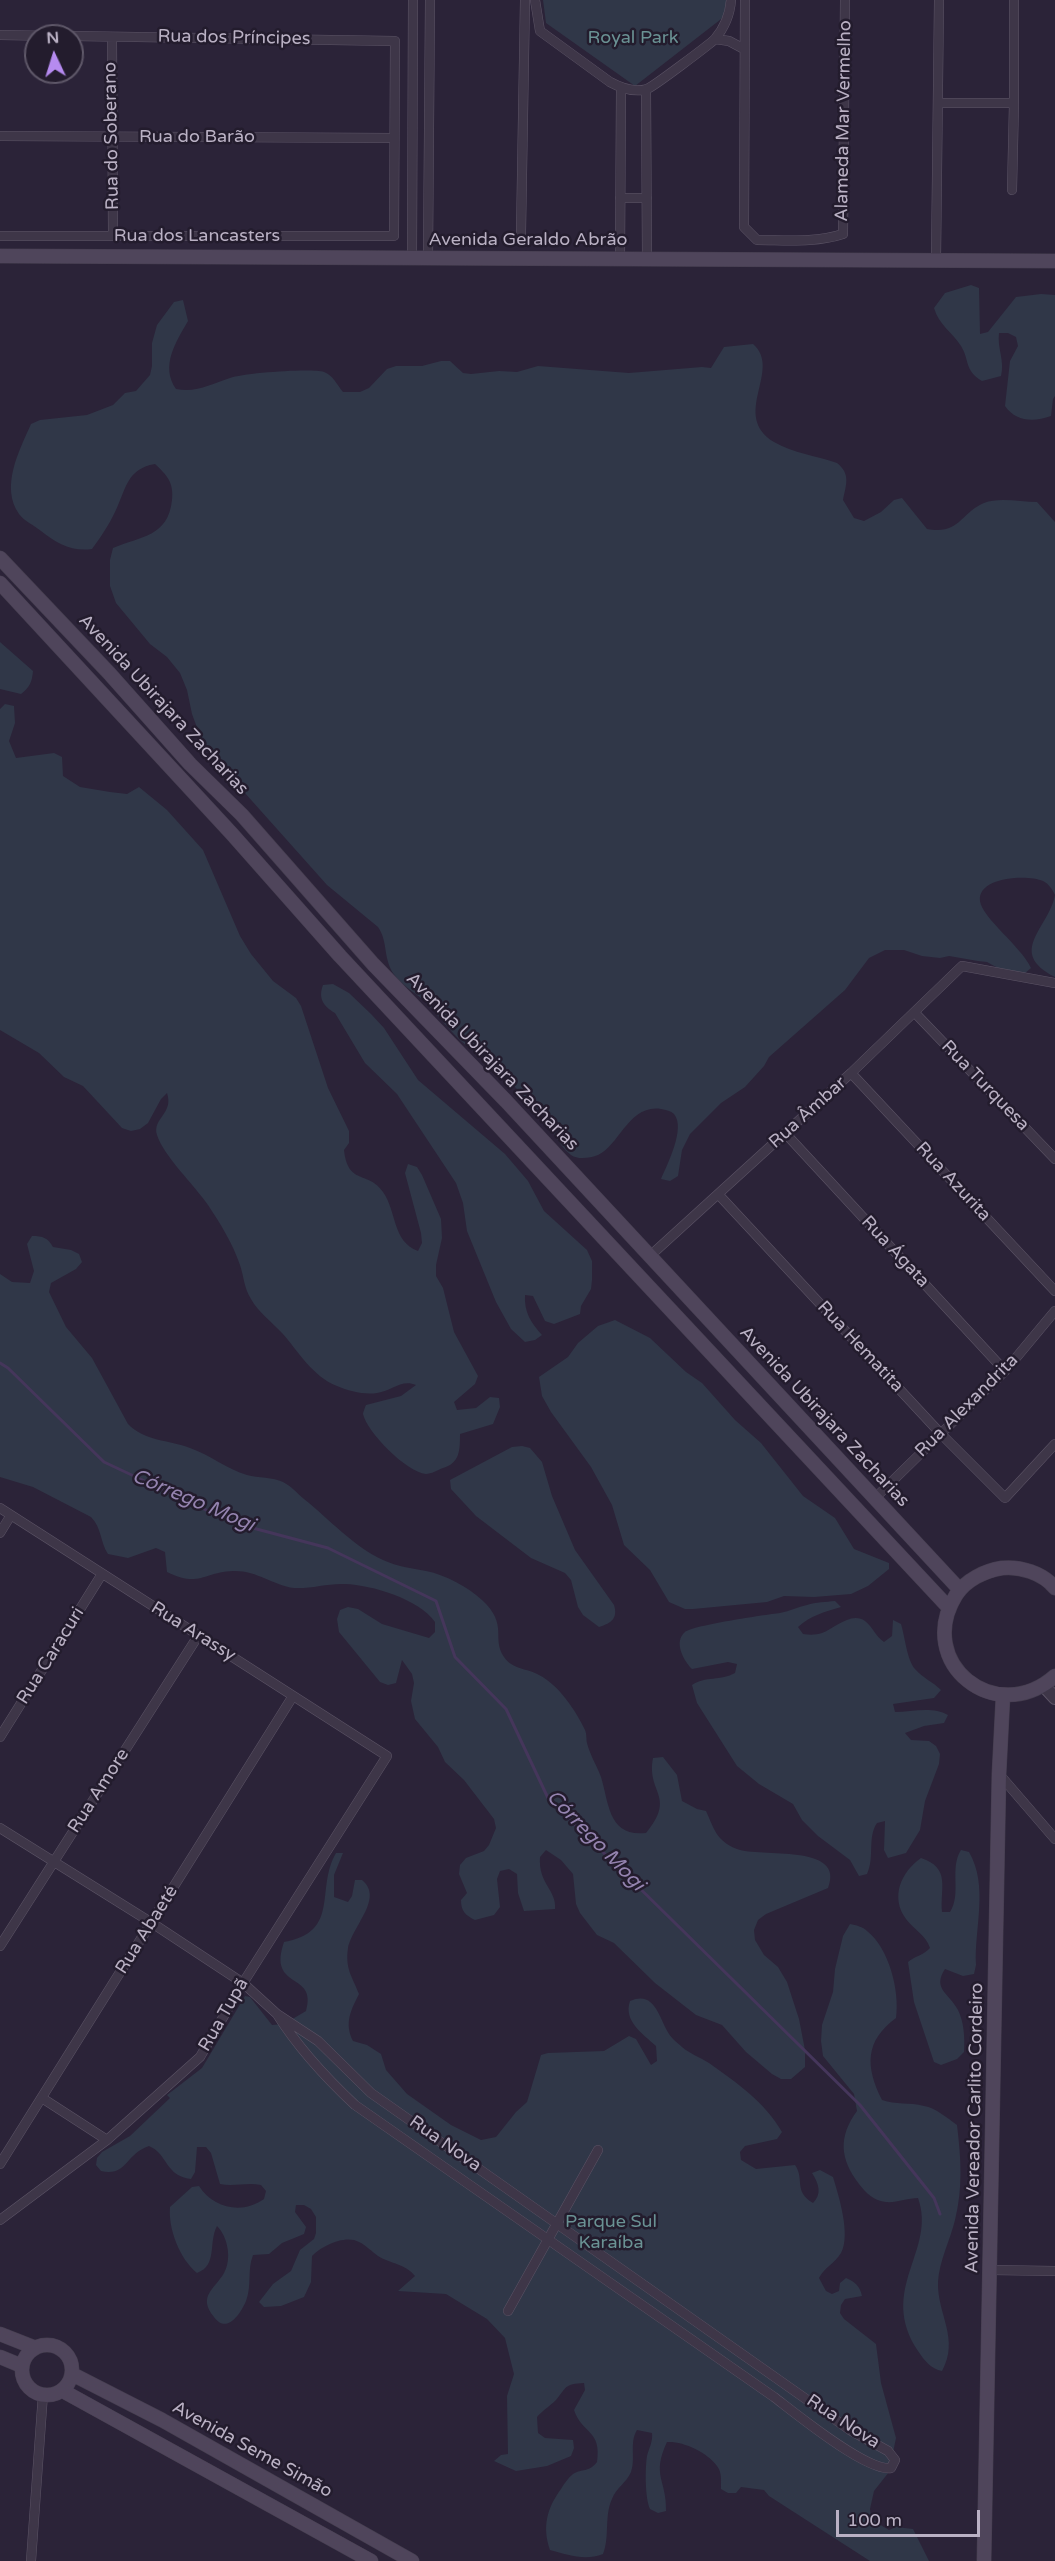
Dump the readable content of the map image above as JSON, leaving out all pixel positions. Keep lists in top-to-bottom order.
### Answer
{
  "streets": {
    "main road": [
      "Avenida Geraldo Abrão",
      "Avenida Ubirajara Zacharias",
      "Avenida Vereador Carlito Cordeiro",
      "Avenida Seme Simão"
    ],
    "street": [
      "Rua dos Príncipes",
      "Alameda Mar Vermelho",
      "Rua do Soberano",
      "Rua do Barão",
      "Rua dos Lancasters",
      "Rua Turquesa",
      "Rua Âmbar",
      "Rua Azurita",
      "Rua Ágata",
      "Rua Hematita",
      "Rua Alexandrita",
      "Rua Arassy",
      "Rua Caracuri",
      "Rua Amore",
      "Rua Abaeté",
      "Rua Tupã",
      "Rua Nova"
    ]
  },
  "crossings": [
    ["Rua dos Príncipes", "Rua do Soberano"],
    ["Rua dos Príncipes", "Rua do Barão"],
    ["Rua dos Príncipes", "Rua dos Lancasters"],
    ["Rua do Soberano", "Rua do Barão"],
    ["Rua do Soberano", "Rua dos Lancasters"],
    ["Rua do Barão", "Rua dos Lancasters"],
    ["Avenida Ubirajara Zacharias", "Rua Âmbar"],
    ["Avenida Ubirajara Zacharias", "Rua Alexandrita"],
    ["Rua Turquesa", "Rua Âmbar"],
    ["Rua Âmbar", "Rua Azurita"],
    ["Rua Âmbar", "Rua Ágata"],
    ["Rua Âmbar", "Rua Hematita"],
    ["Rua Ágata", "Rua Alexandrita"],
    ["Rua Hematita", "Rua Alexandrita"],
    ["Rua Arassy", "Rua Caracuri"],
    ["Rua Arassy", "Rua Amore"],
    ["Rua Arassy", "Rua Abaeté"],
    ["Rua Arassy", "Rua Tupã"],
    ["Rua Amore", "Rua Nova"],
    ["Rua Abaeté", "Rua Nova"],
    ["Rua Tupã", "Rua Nova"]
  ],
  "water": ["Córrego Mogi"],
  "parks": ["Royal Park", "Parque Sul Karaíba"],
  "scale_bar": "100 m",
  "north": "top"
}
